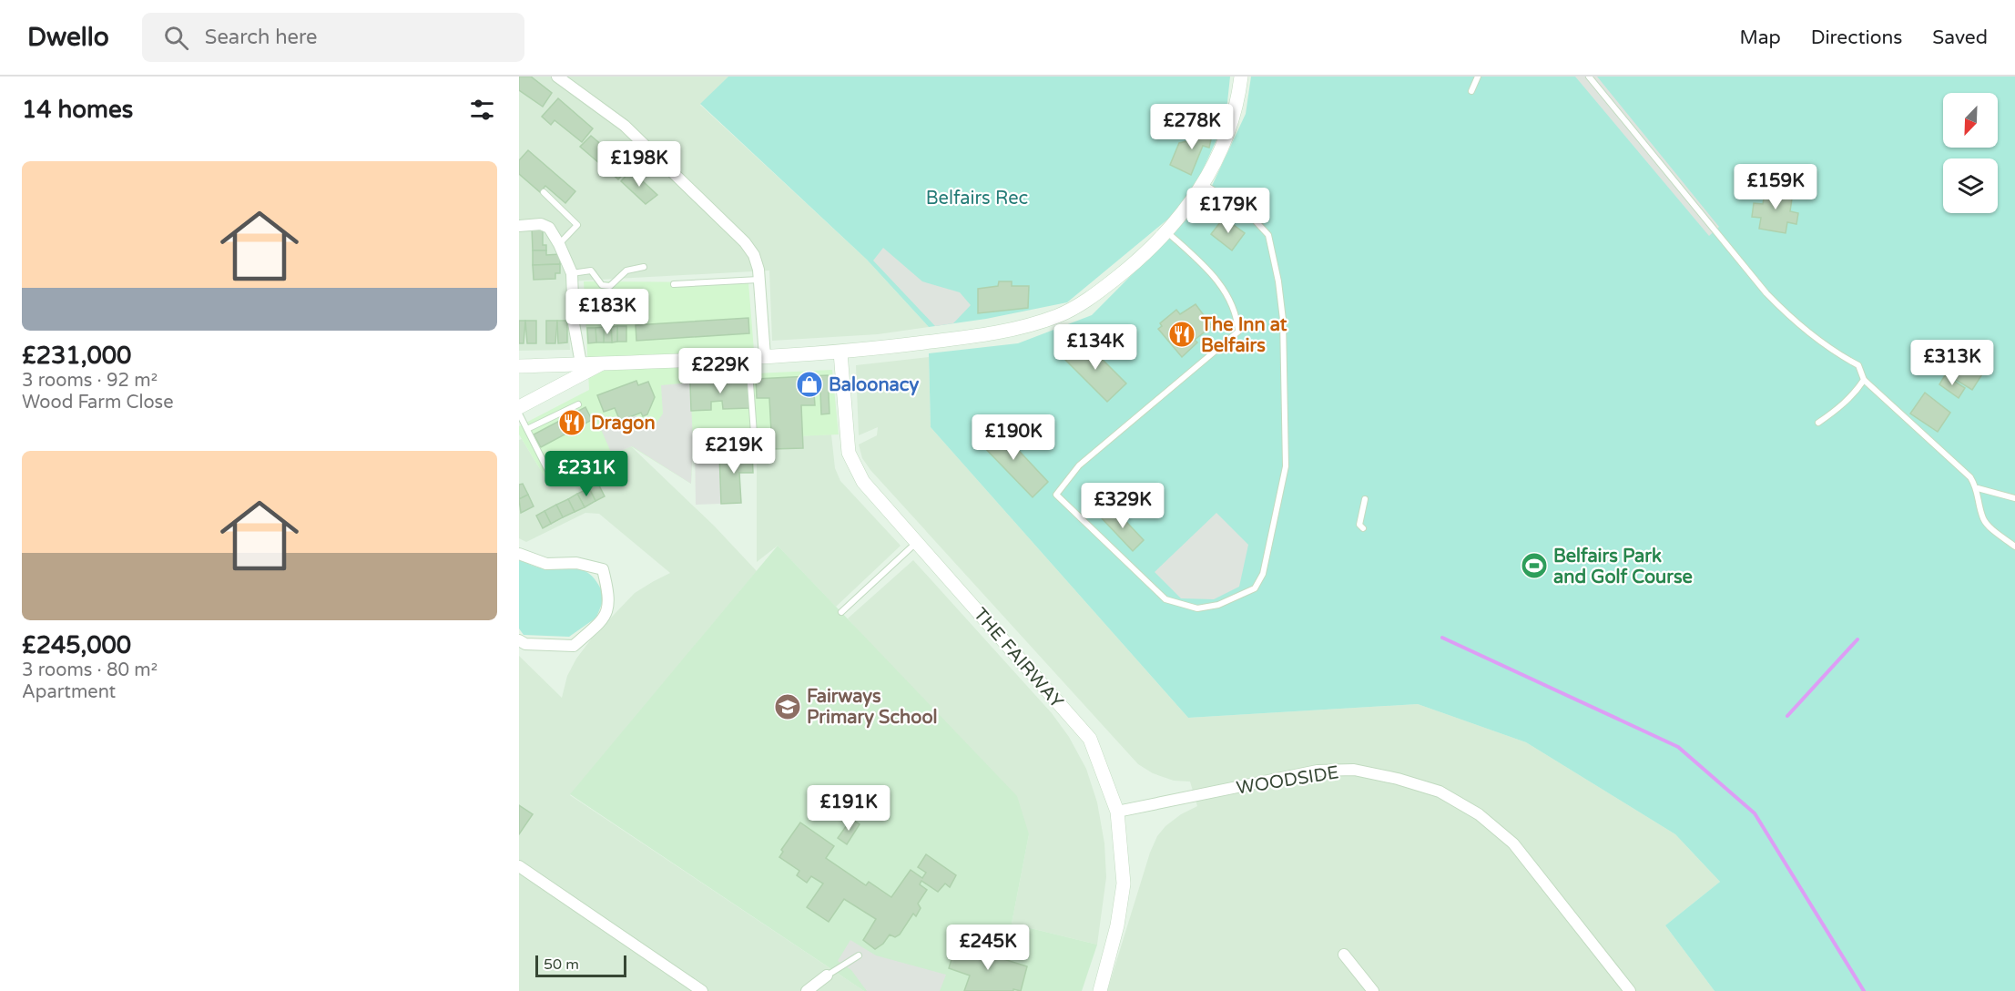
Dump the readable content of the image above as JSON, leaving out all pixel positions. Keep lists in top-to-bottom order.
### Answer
{
  "streets": {
    "street": ["THE FAIRWAY", "WOODSIDE"]
  },
  "crossings": [
    ["THE FAIRWAY", "WOODSIDE"]
  ],
  "parks": ["Belfairs Rec"],
  "places": {
    "restaurant": ["The Inn at Belfairs", "Dragon"],
    "shop": ["Baloonacy"],
    "sports": ["Belfairs Park and Golf Course"],
    "school or university": ["Fairways Primary School"]
  },
  "scale_bar": "50 m",
  "north": "bottom left",
  "page": {
    "header": "Dwello",
    "search": "Search here",
    "nav": ["Map", "Directions", "Saved"],
    "heading": "14 homes",
    "price": [
      "£278K",
      "£198K",
      "£159K",
      "£179K",
      "£183K",
      "£134K",
      "£313K",
      "£229K",
      "£190K",
      "£219K",
      "£231K",
      "£329K",
      "£191K",
      "£245K"
    ],
    "list": [
      {
        "name": "£231,000",
        "note": "3 rooms · 92 m² · Wood Farm Close"
      },
      {
        "name": "£245,000",
        "note": "3 rooms · 80 m² · Apartment"
      }
    ],
    "scale": "50 m"
  }
}
